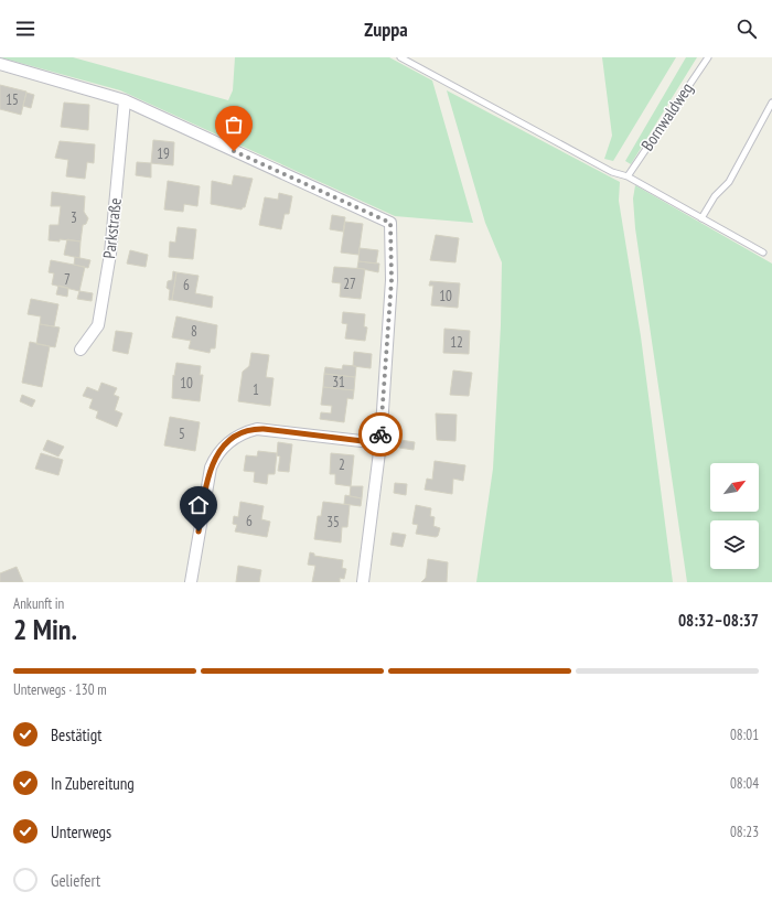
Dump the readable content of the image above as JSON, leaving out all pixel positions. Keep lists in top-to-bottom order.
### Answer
{
  "streets": {
    "street": ["Parkstraße"],
    "lane": ["Bornwaldweg"]
  },
  "house_numbers": [
    "15",
    "19",
    "3",
    "7",
    "27",
    "6",
    "10",
    "8",
    "12",
    "31",
    "10",
    "1",
    "5",
    "2",
    "6",
    "35"
  ],
  "north": "top right",
  "page": {
    "header": "Zuppa",
    "heading": ["2 Min.", "Ankunft in", "08:32–08:37"],
    "bar": "Unterwegs · 130 m",
    "list": [
      ["Bestätigt", "08:01"],
      ["In Zubereitung", "08:04"],
      ["Unterwegs", "08:23"],
      "Geliefert"
    ]
  }
}
